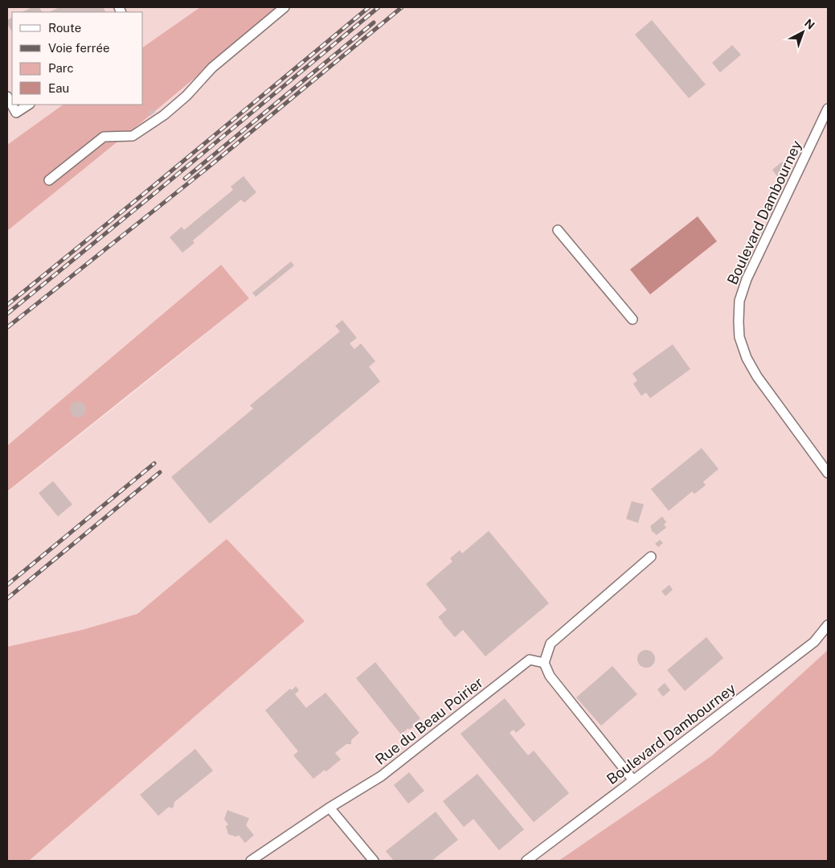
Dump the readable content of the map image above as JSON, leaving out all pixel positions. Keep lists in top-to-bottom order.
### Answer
{
  "streets": {
    "street": ["Boulevard Dambourney", "Rue du Beau Poirier"]
  },
  "legend": [
    "Route",
    "Voie ferrée",
    "Parc",
    "Eau"
  ],
  "north": "top right"
}
